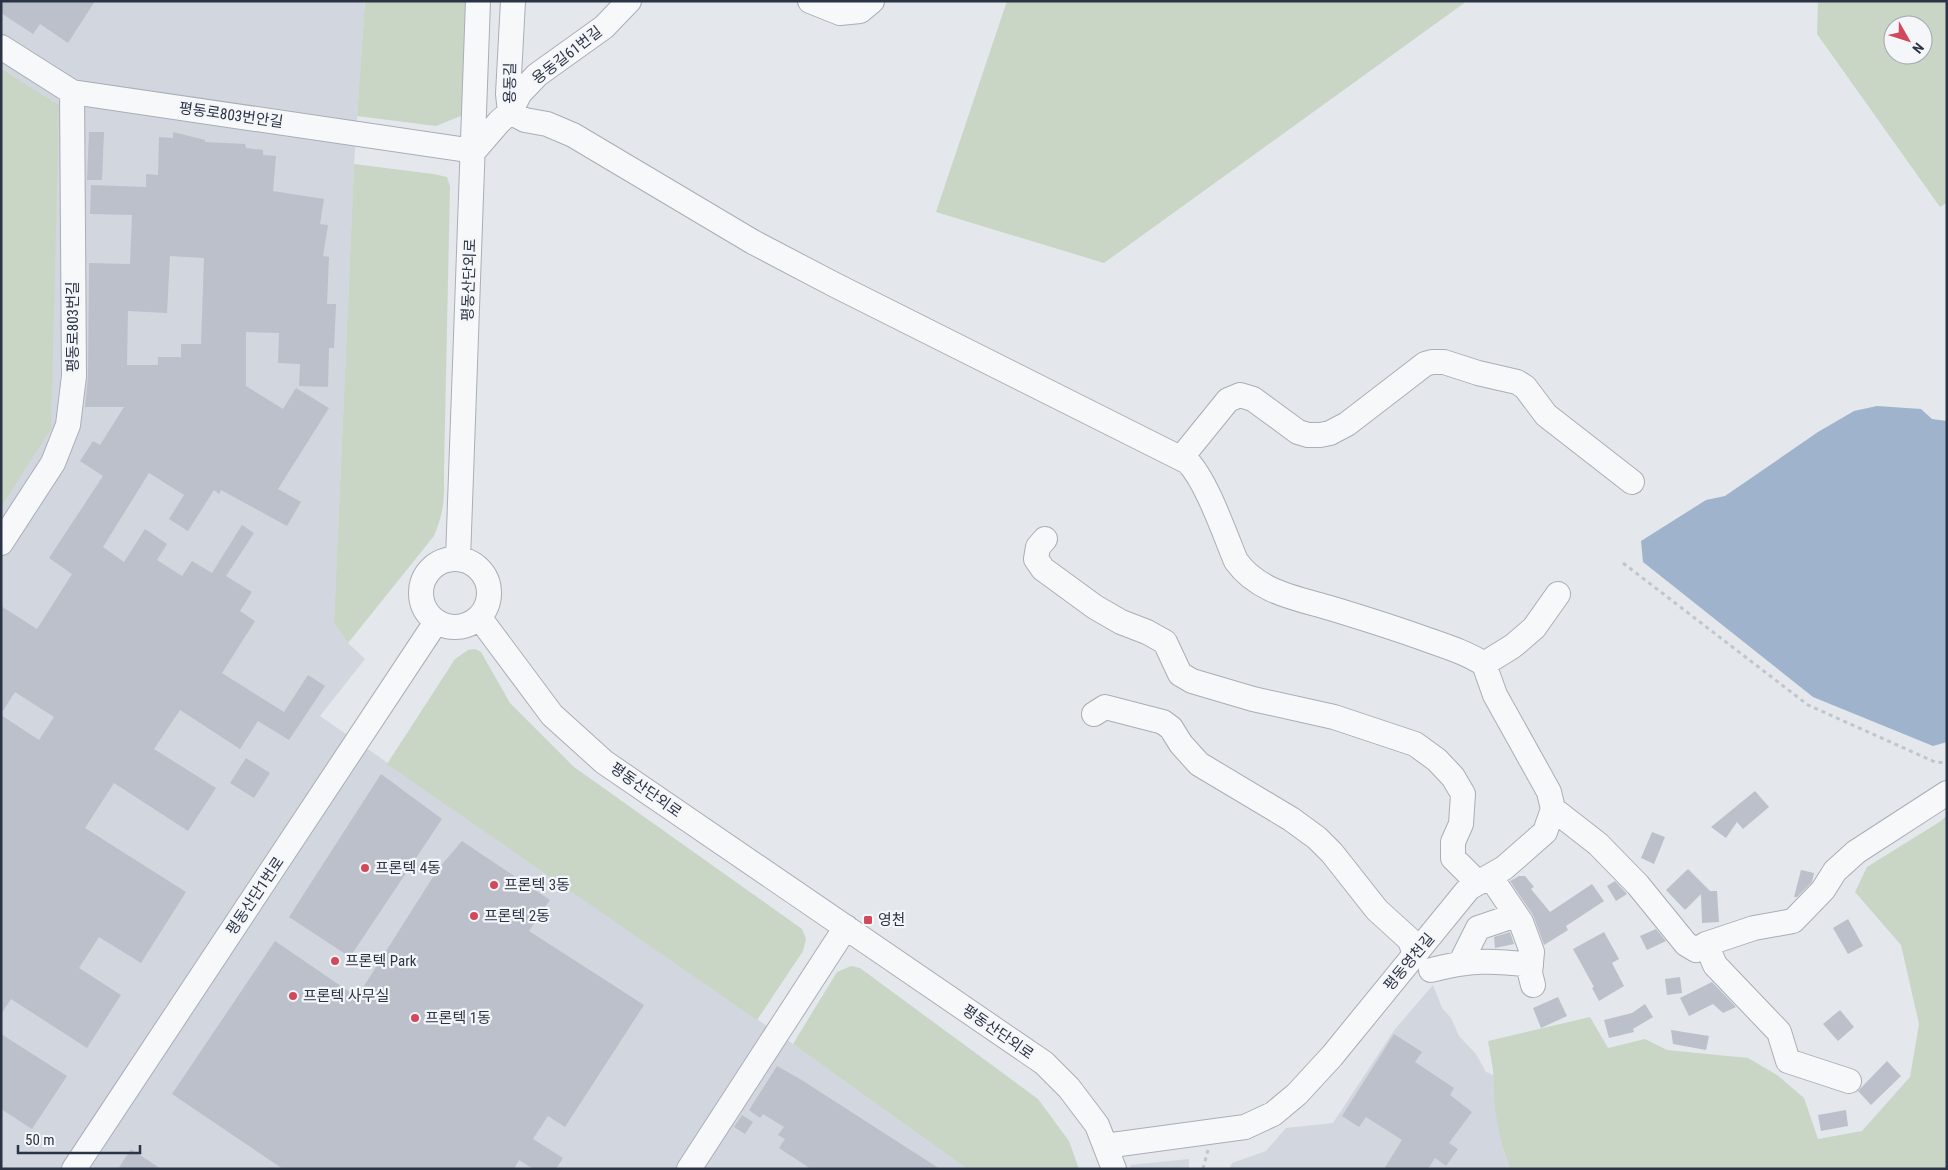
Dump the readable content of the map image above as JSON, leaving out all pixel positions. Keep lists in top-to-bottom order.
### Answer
{
  "streets": {
    "street": [
      "용동길61번길",
      "용동길",
      "평동로803번안길",
      "평동산단외로",
      "평동로803번길",
      "평동산단1번로",
      "평동영천길"
    ]
  },
  "crossings": [
    ["용동길61번길", "용동길"],
    ["용동길", "평동로803번안길"],
    ["용동길", "평동산단외로"],
    ["평동로803번안길", "평동산단외로"],
    ["평동로803번안길", "평동로803번길"],
    ["평동산단외로", "평동산단1번로"],
    ["평동산단외로", "평동영천길"]
  ],
  "places": {
    "other": [
      "프론텍 4동",
      "프론텍 3동",
      "프론텍 2동",
      "프론텍 Park",
      "프론텍 사무실",
      "프론텍 1동"
    ],
    "transit": ["영천"]
  },
  "scale_bar": "50 m",
  "north": "bottom right"
}
